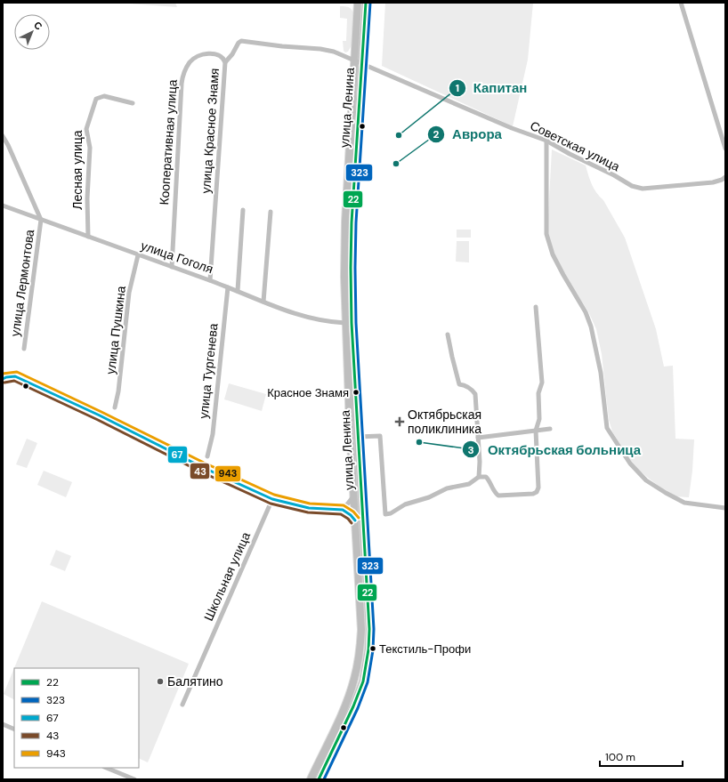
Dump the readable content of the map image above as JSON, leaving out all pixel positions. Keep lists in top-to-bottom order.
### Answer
{
  "streets": {
    "main road": ["улица Ленина"],
    "street": [
      "улица Красное Знамя",
      "Кооперативная улица",
      "Советская улица",
      "Лесная улица",
      "улица Гоголя",
      "улица Лермонтова",
      "улица Пушкина",
      "улица Тургенева",
      "Школьная улица"
    ]
  },
  "crossings": [
    ["улица Ленина", "улица Красное Знамя"],
    ["улица Ленина", "Советская улица"],
    ["улица Ленина", "улица Гоголя"],
    ["улица Красное Знамя", "Кооперативная улица"],
    ["улица Красное Знамя", "Советская улица"],
    ["улица Красное Знамя", "улица Гоголя"],
    ["Кооперативная улица", "улица Гоголя"],
    ["Лесная улица", "улица Гоголя"],
    ["улица Гоголя", "улица Лермонтова"],
    ["улица Гоголя", "улица Пушкина"],
    ["улица Гоголя", "улица Тургенева"]
  ],
  "places": {
    "other": [
      "Капитан",
      "Аврора",
      "Красное Знамя",
      "Октябрьская больница",
      "Текстиль-Профи",
      "Балятино"
    ],
    "health": ["Октябрьская поликлиника"]
  },
  "lines": [
    "transit line 22",
    "transit line 323",
    "transit line 943",
    "transit line 67",
    "transit line 43"
  ],
  "legend": [
    "22",
    "323",
    "67",
    "43",
    "943"
  ],
  "scale_bar": "100 m",
  "north": "top right"
}
